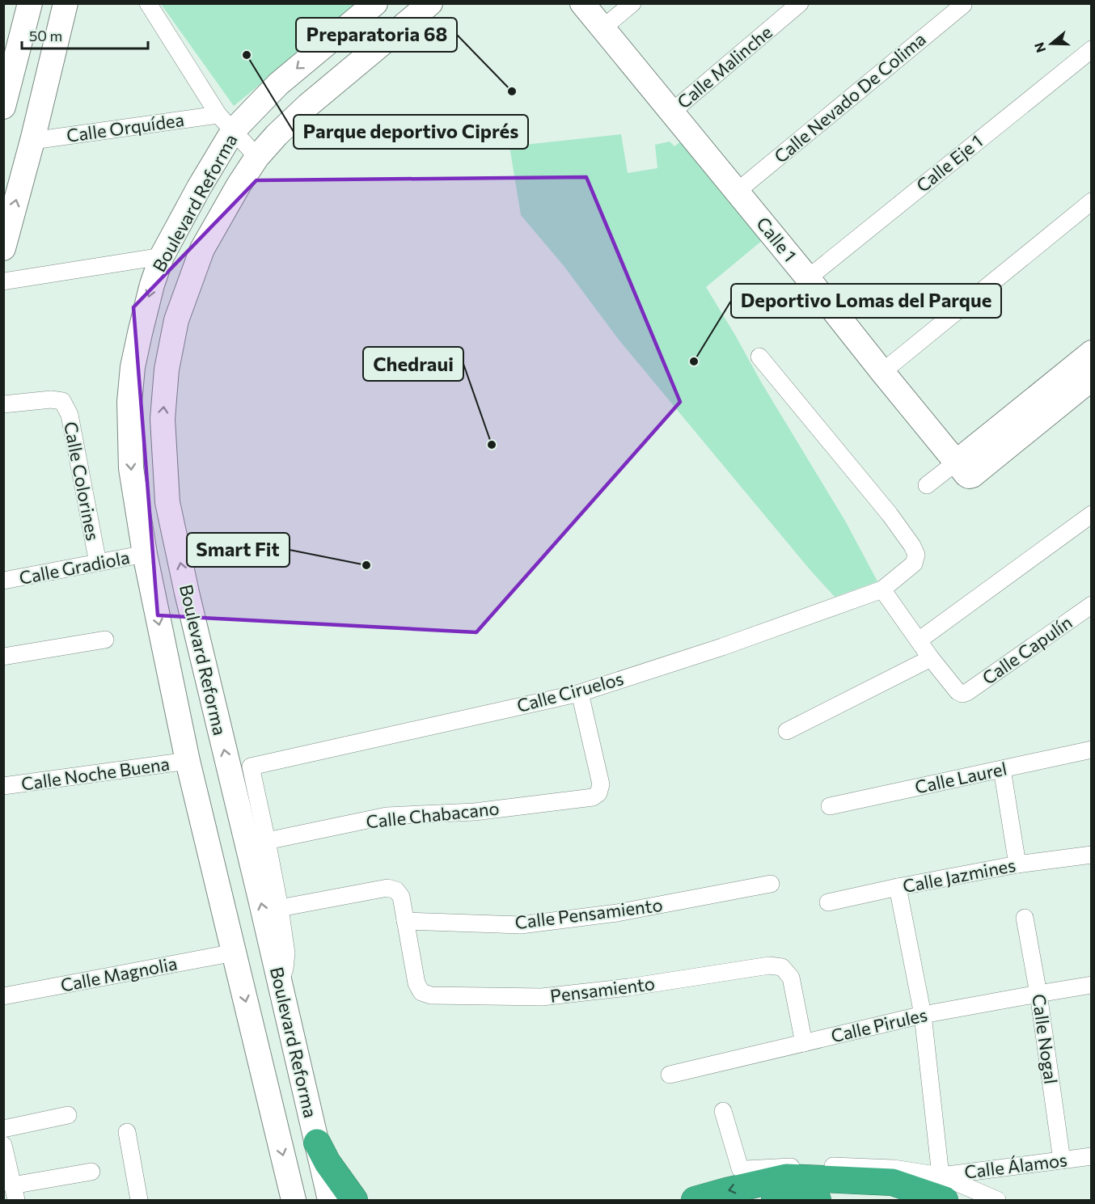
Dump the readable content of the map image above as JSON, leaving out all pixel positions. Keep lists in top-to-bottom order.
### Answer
{
  "streets": {
    "main road": ["Boulevard Reforma", "Calle 1"],
    "street": [
      "Calle Malinche",
      "Calle Nevado De Colima",
      "Calle Orquídea",
      "Calle Eje 1",
      "Calle Colorines",
      "Calle Gradiola",
      "Calle Capulín",
      "Calle Ciruelos",
      "Calle Noche Buena",
      "Calle Laurel",
      "Calle Chabacano",
      "Calle Jazmines",
      "Calle Pensamiento",
      "Calle Magnolia",
      "Pensamiento",
      "Calle Pirules",
      "Calle Nogal",
      "Calle Álamos"
    ]
  },
  "crossings": [
    ["Calle Malinche", "Calle 1"],
    ["Calle Nevado De Colima", "Calle 1"],
    ["Calle Orquídea", "Boulevard Reforma"],
    ["Calle Eje 1", "Calle 1"],
    ["Boulevard Reforma", "Calle Gradiola"],
    ["Boulevard Reforma", "Calle Noche Buena"],
    ["Boulevard Reforma", "Calle Magnolia"],
    ["Calle Colorines", "Calle Gradiola"],
    ["Calle Ciruelos", "Calle Chabacano"],
    ["Calle Pensamiento", "Pensamiento"],
    ["Pensamiento", "Calle Pirules"],
    ["Calle Pirules", "Calle Nogal"],
    ["Calle Nogal", "Calle Álamos"]
  ],
  "places": [
    "Parque deportivo Ciprés",
    "Preparatoria 68",
    "Deportivo Lomas del Parque",
    "Chedraui",
    "Smart Fit"
  ],
  "scale_bar": "50 m",
  "north": "left"
}
